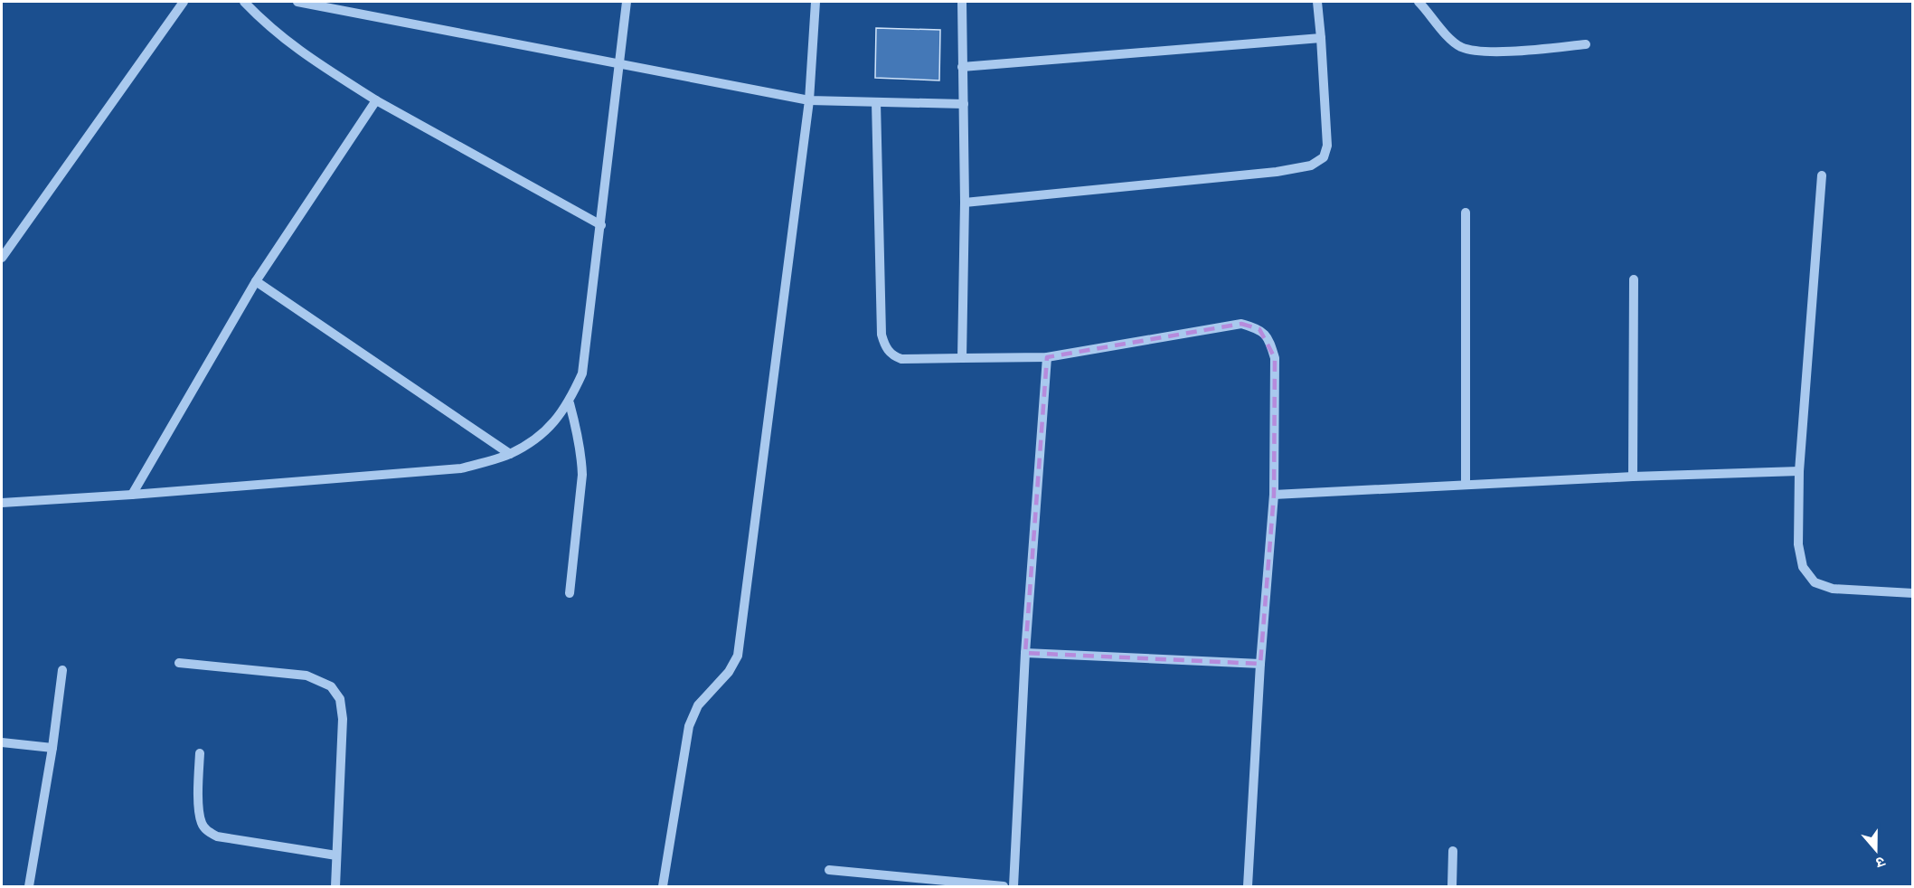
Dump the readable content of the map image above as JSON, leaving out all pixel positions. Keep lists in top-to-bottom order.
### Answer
{
  "north": "bottom"
}
